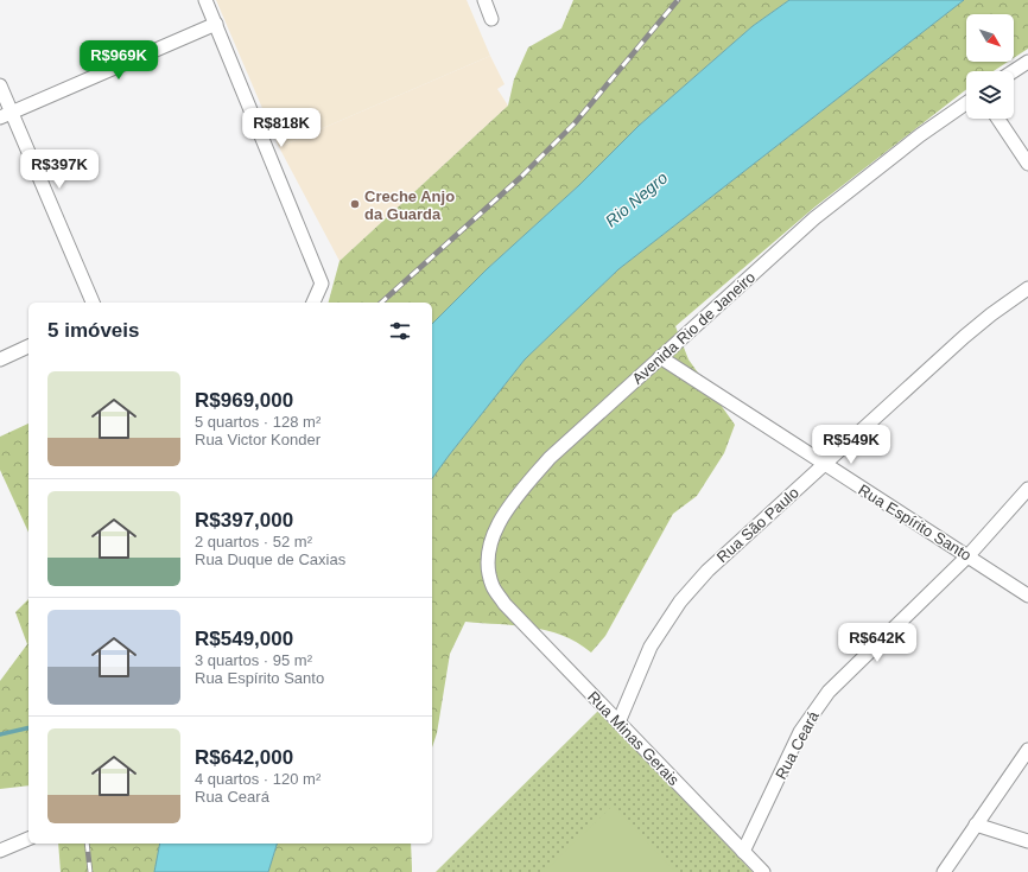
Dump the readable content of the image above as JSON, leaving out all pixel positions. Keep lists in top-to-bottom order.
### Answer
{
  "streets": {
    "street": [
      "Avenida Rio de Janeiro",
      "Rua Espírito Santo",
      "Rua São Paulo",
      "Rua Minas Gerais",
      "Rua Ceará"
    ]
  },
  "crossings": [
    ["Avenida Rio de Janeiro", "Rua Espírito Santo"],
    ["Avenida Rio de Janeiro", "Rua Minas Gerais"],
    ["Rua Espírito Santo", "Rua São Paulo"],
    ["Rua Espírito Santo", "Rua Ceará"],
    ["Rua São Paulo", "Rua Minas Gerais"],
    ["Rua Minas Gerais", "Rua Ceará"]
  ],
  "water": ["Rio Negro"],
  "places": ["Creche Anjo da Guarda"],
  "north": "bottom right",
  "page": {
    "price": [
      "R$969K",
      "R$818K",
      "R$397K",
      "R$549K",
      "R$642K"
    ],
    "heading": "5 imóveis",
    "list": [
      {
        "name": "R$969,000",
        "note": "5 quartos · 128 m² · Rua Victor Konder"
      },
      {
        "name": "R$397,000",
        "note": "2 quartos · 52 m² · Rua Duque de Caxias"
      },
      {
        "name": "R$549,000",
        "note": "3 quartos · 95 m² · Rua Espírito Santo"
      },
      {
        "name": "R$642,000",
        "note": "4 quartos · 120 m² · Rua Ceará"
      }
    ]
  }
}
